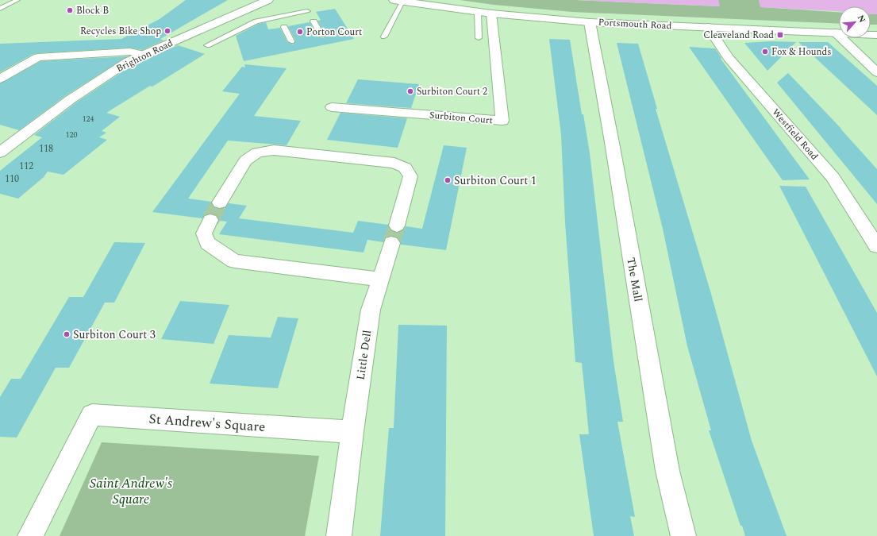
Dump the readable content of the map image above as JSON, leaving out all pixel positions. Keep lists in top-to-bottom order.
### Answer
{
  "streets": {
    "street": [
      "Portsmouth Road",
      "Brighton Road",
      "Surbiton Court",
      "Westfield Road",
      "The Mall",
      "Little Dell",
      "St Andrew's Square"
    ]
  },
  "crossings": [
    ["Portsmouth Road", "Surbiton Court"],
    ["Portsmouth Road", "Westfield Road"],
    ["Portsmouth Road", "The Mall"],
    ["Little Dell", "St Andrew's Square"]
  ],
  "parks": ["Saint Andrew's Square"],
  "places": {
    "other": [
      "Block B",
      "Recycles Bike Shop",
      "Porton Court",
      "Fox & Hounds",
      "Surbiton Court 2",
      "Surbiton Court 1",
      "Surbiton Court 3"
    ],
    "transit": ["Cleaveland Road"]
  },
  "house_numbers": [
    "124",
    "120",
    "118",
    "112",
    "110"
  ],
  "north": "top right"
}
